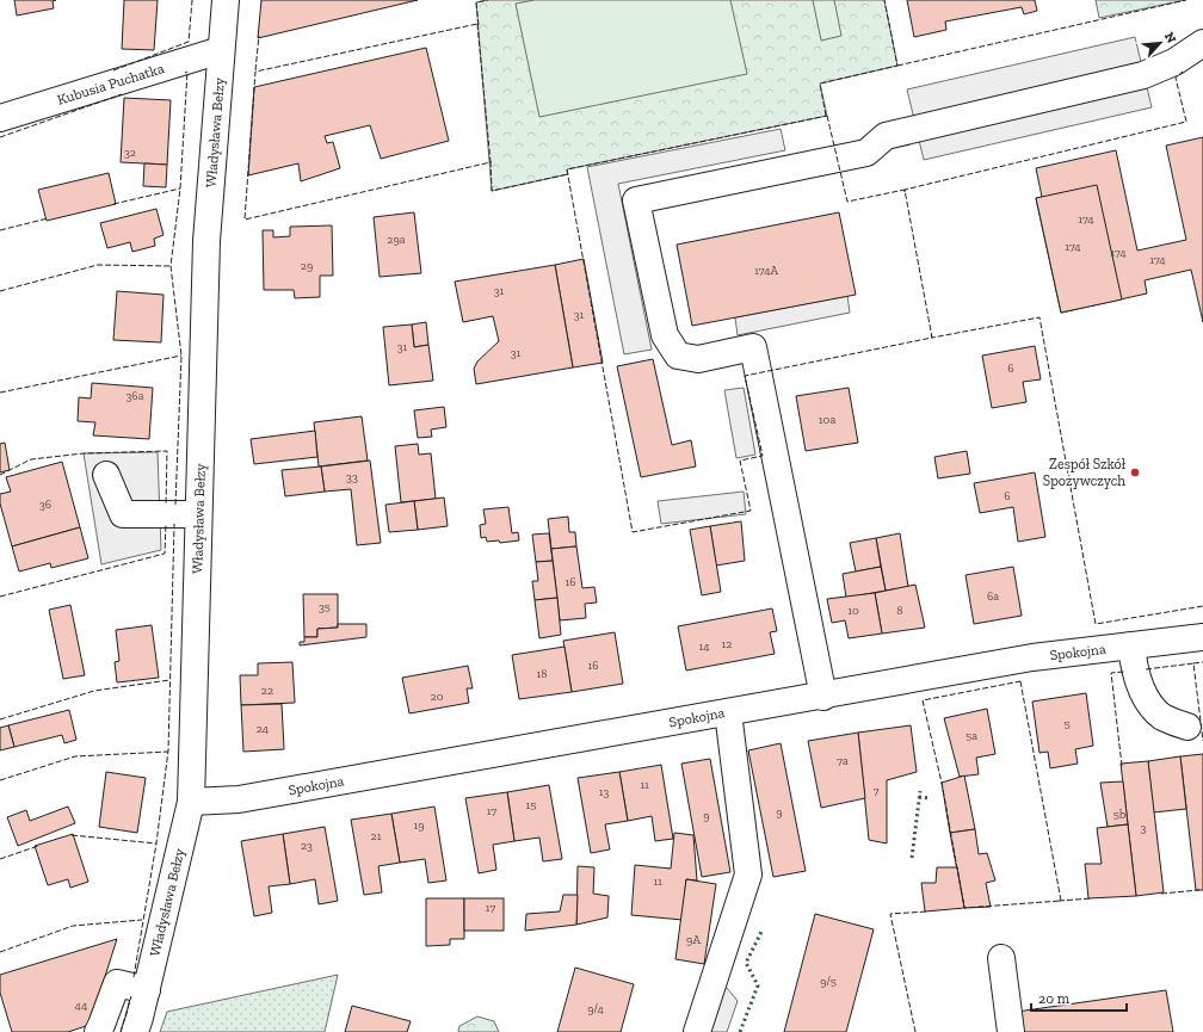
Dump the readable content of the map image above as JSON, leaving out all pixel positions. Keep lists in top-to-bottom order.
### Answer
{
  "streets": {
    "street": ["Kubusia Puchatka", "Władysława Bełzy", "Spokojna"]
  },
  "crossings": [
    ["Kubusia Puchatka", "Władysława Bełzy"],
    ["Władysława Bełzy", "Spokojna"]
  ],
  "places": ["Zespół Szkół Spożywczych"],
  "house_numbers": [
    "32",
    "174",
    "29a",
    "174",
    "174",
    "174",
    "29",
    "174A",
    "31",
    "31",
    "31",
    "31",
    "6",
    "36a",
    "10a",
    "33",
    "6",
    "36",
    "16",
    "6a",
    "35",
    "10",
    "8",
    "12",
    "14",
    "16",
    "18",
    "22",
    "20",
    "5",
    "24",
    "5a",
    "7a",
    "11",
    "7",
    "13",
    "15",
    "17",
    "9",
    "5b",
    "9",
    "19",
    "3",
    "21",
    "23",
    "11",
    "17",
    "9A",
    "9/5",
    "44",
    "9/4"
  ],
  "scale_bar": "20 m",
  "north": "top right"
}
